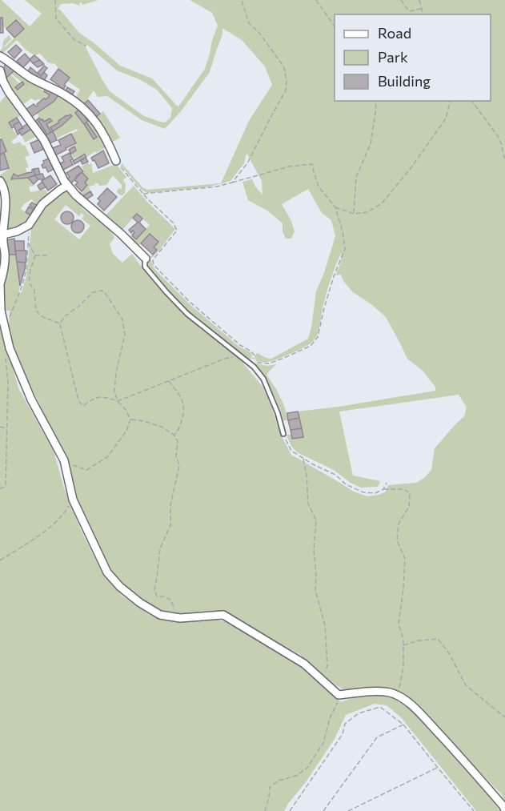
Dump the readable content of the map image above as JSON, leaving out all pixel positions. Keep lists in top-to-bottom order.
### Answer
{
  "legend": ["Road", "Park", "Building"]
}
